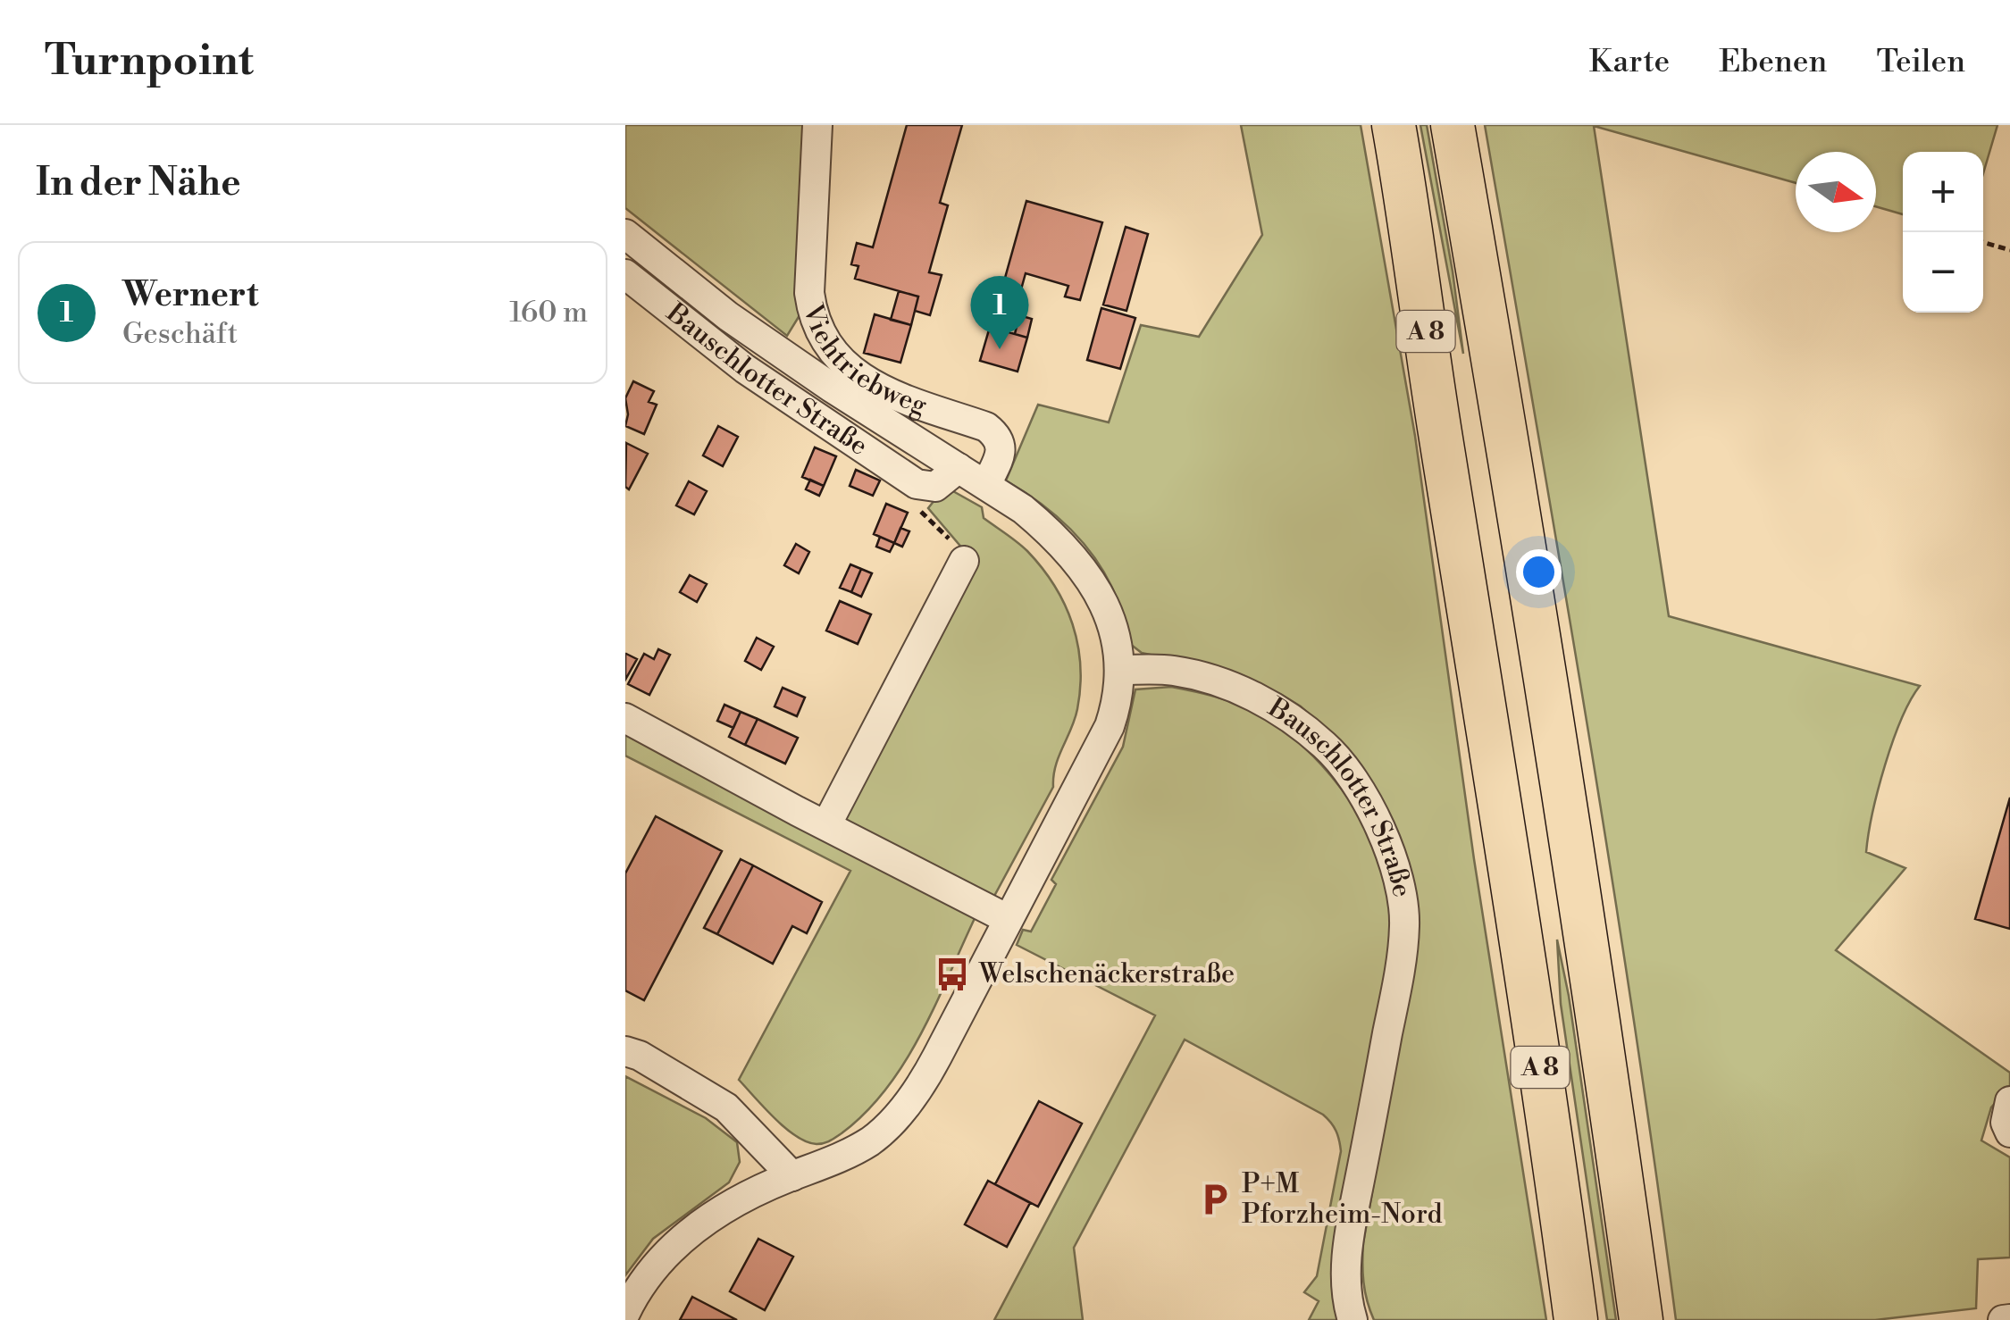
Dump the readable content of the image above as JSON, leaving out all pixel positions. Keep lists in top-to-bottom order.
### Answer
{
  "streets": {
    "highway": ["A 8"],
    "street": ["Viehtriebweg", "Bauschlotter Straße"]
  },
  "crossings": [
    ["Viehtriebweg", "Bauschlotter Straße"]
  ],
  "places": {
    "bus stop": ["Welschenäckerstraße"],
    "parking": ["P+M Pforzheim-Nord"]
  },
  "north": "right",
  "page": {
    "header": "Turnpoint",
    "nav": ["Karte", "Ebenen", "Teilen"],
    "heading": "In der Nähe",
    "map_buttons": ["+", "−"],
    "list": [
      {
        "mark": "1",
        "name": "Wernert",
        "note": "Geschäft",
        "value": "160 m"
      }
    ],
    "pins": "1"
  }
}
